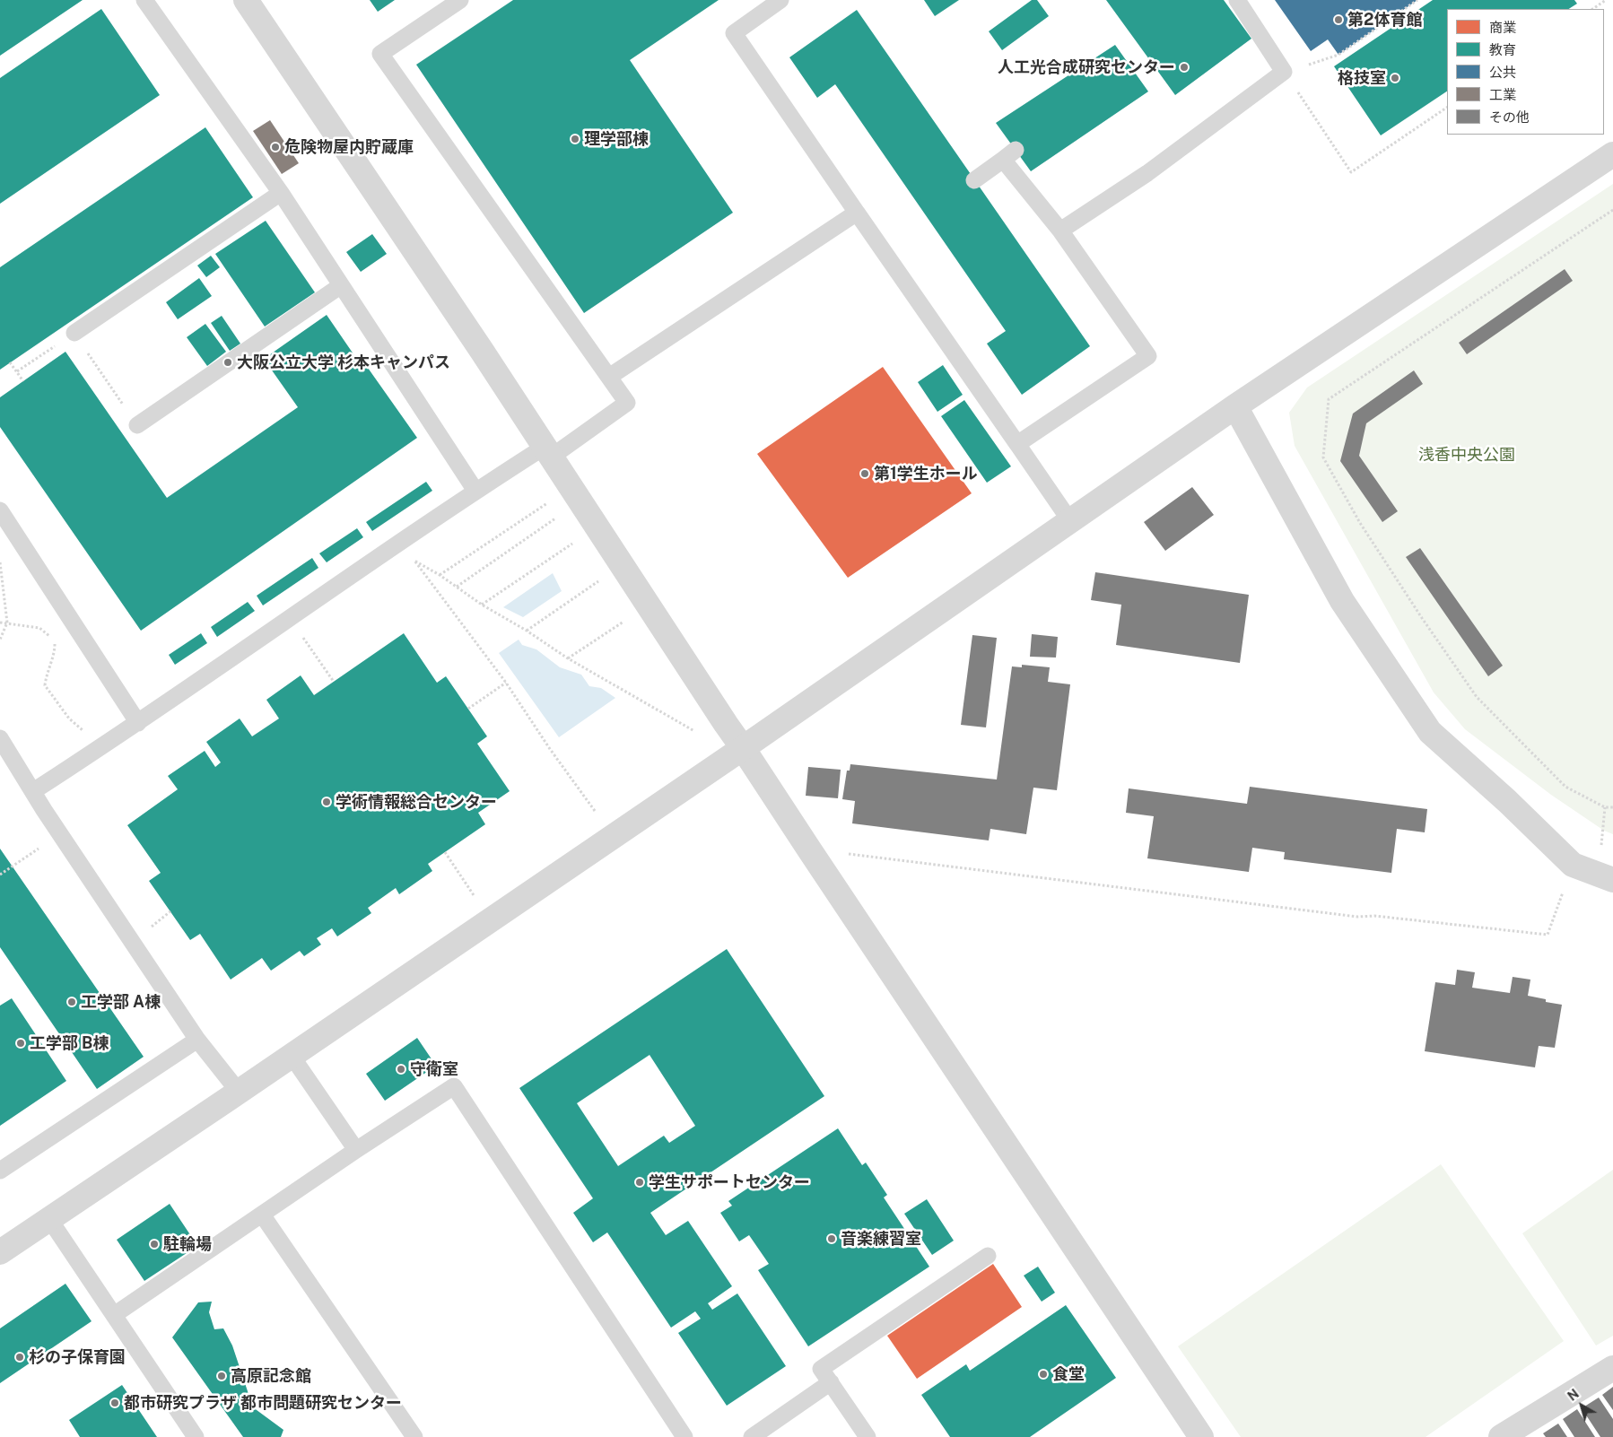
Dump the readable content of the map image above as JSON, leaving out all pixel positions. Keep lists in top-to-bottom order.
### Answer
{
  "parks": ["浅香中央公園"],
  "places": [
    "第2体育館",
    "人工光合成研究センター",
    "格技室",
    "理学部棟",
    "危険物屋内貯蔵庫",
    "大阪公立大学 杉本キャンパス",
    "第1学生ホール",
    "学術情報総合センター",
    "工学部 A棟",
    "工学部 B棟",
    "守衛室",
    "学生サポートセンター",
    "音楽練習室",
    "駐輪場",
    "杉の子保育園",
    "食堂",
    "高原記念館",
    "都市研究プラザ 都市問題研究センター"
  ],
  "legend": [
    "商業",
    "教育",
    "公共",
    "工業",
    "その他"
  ],
  "north": "top left"
}
